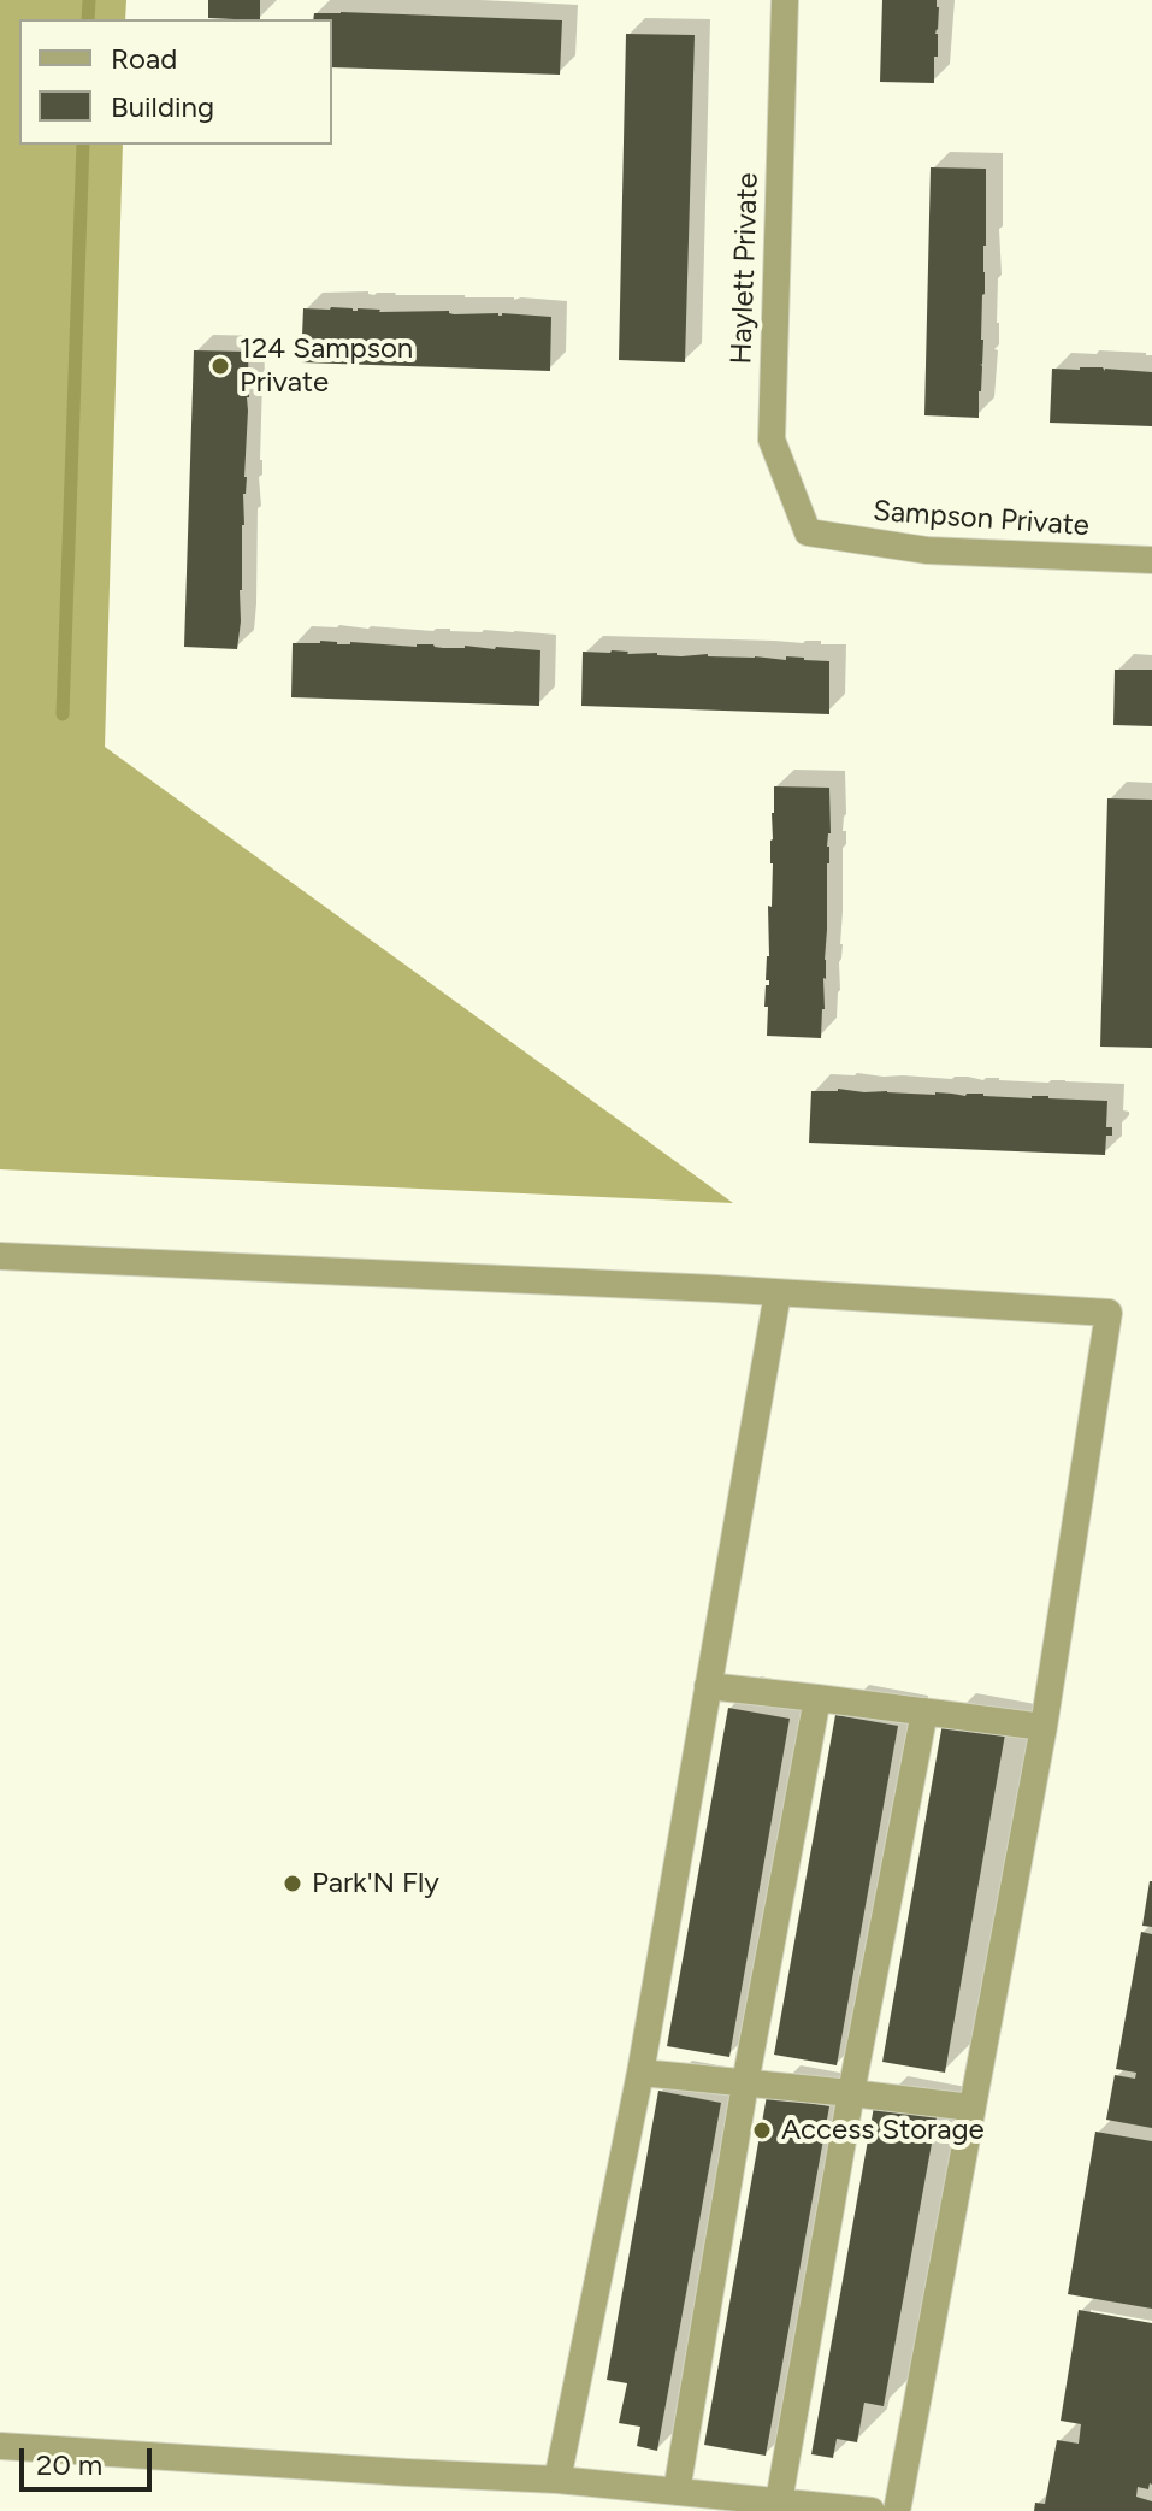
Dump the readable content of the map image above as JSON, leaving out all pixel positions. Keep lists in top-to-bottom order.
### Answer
{
  "streets": {
    "street": ["Haylett Private", "Sampson Private"]
  },
  "crossings": [
    ["Haylett Private", "Sampson Private"]
  ],
  "places": ["124 Sampson Private", "Park'N Fly", "Access Storage"],
  "legend": ["Road", "Building"],
  "scale_bar": "20 m"
}
